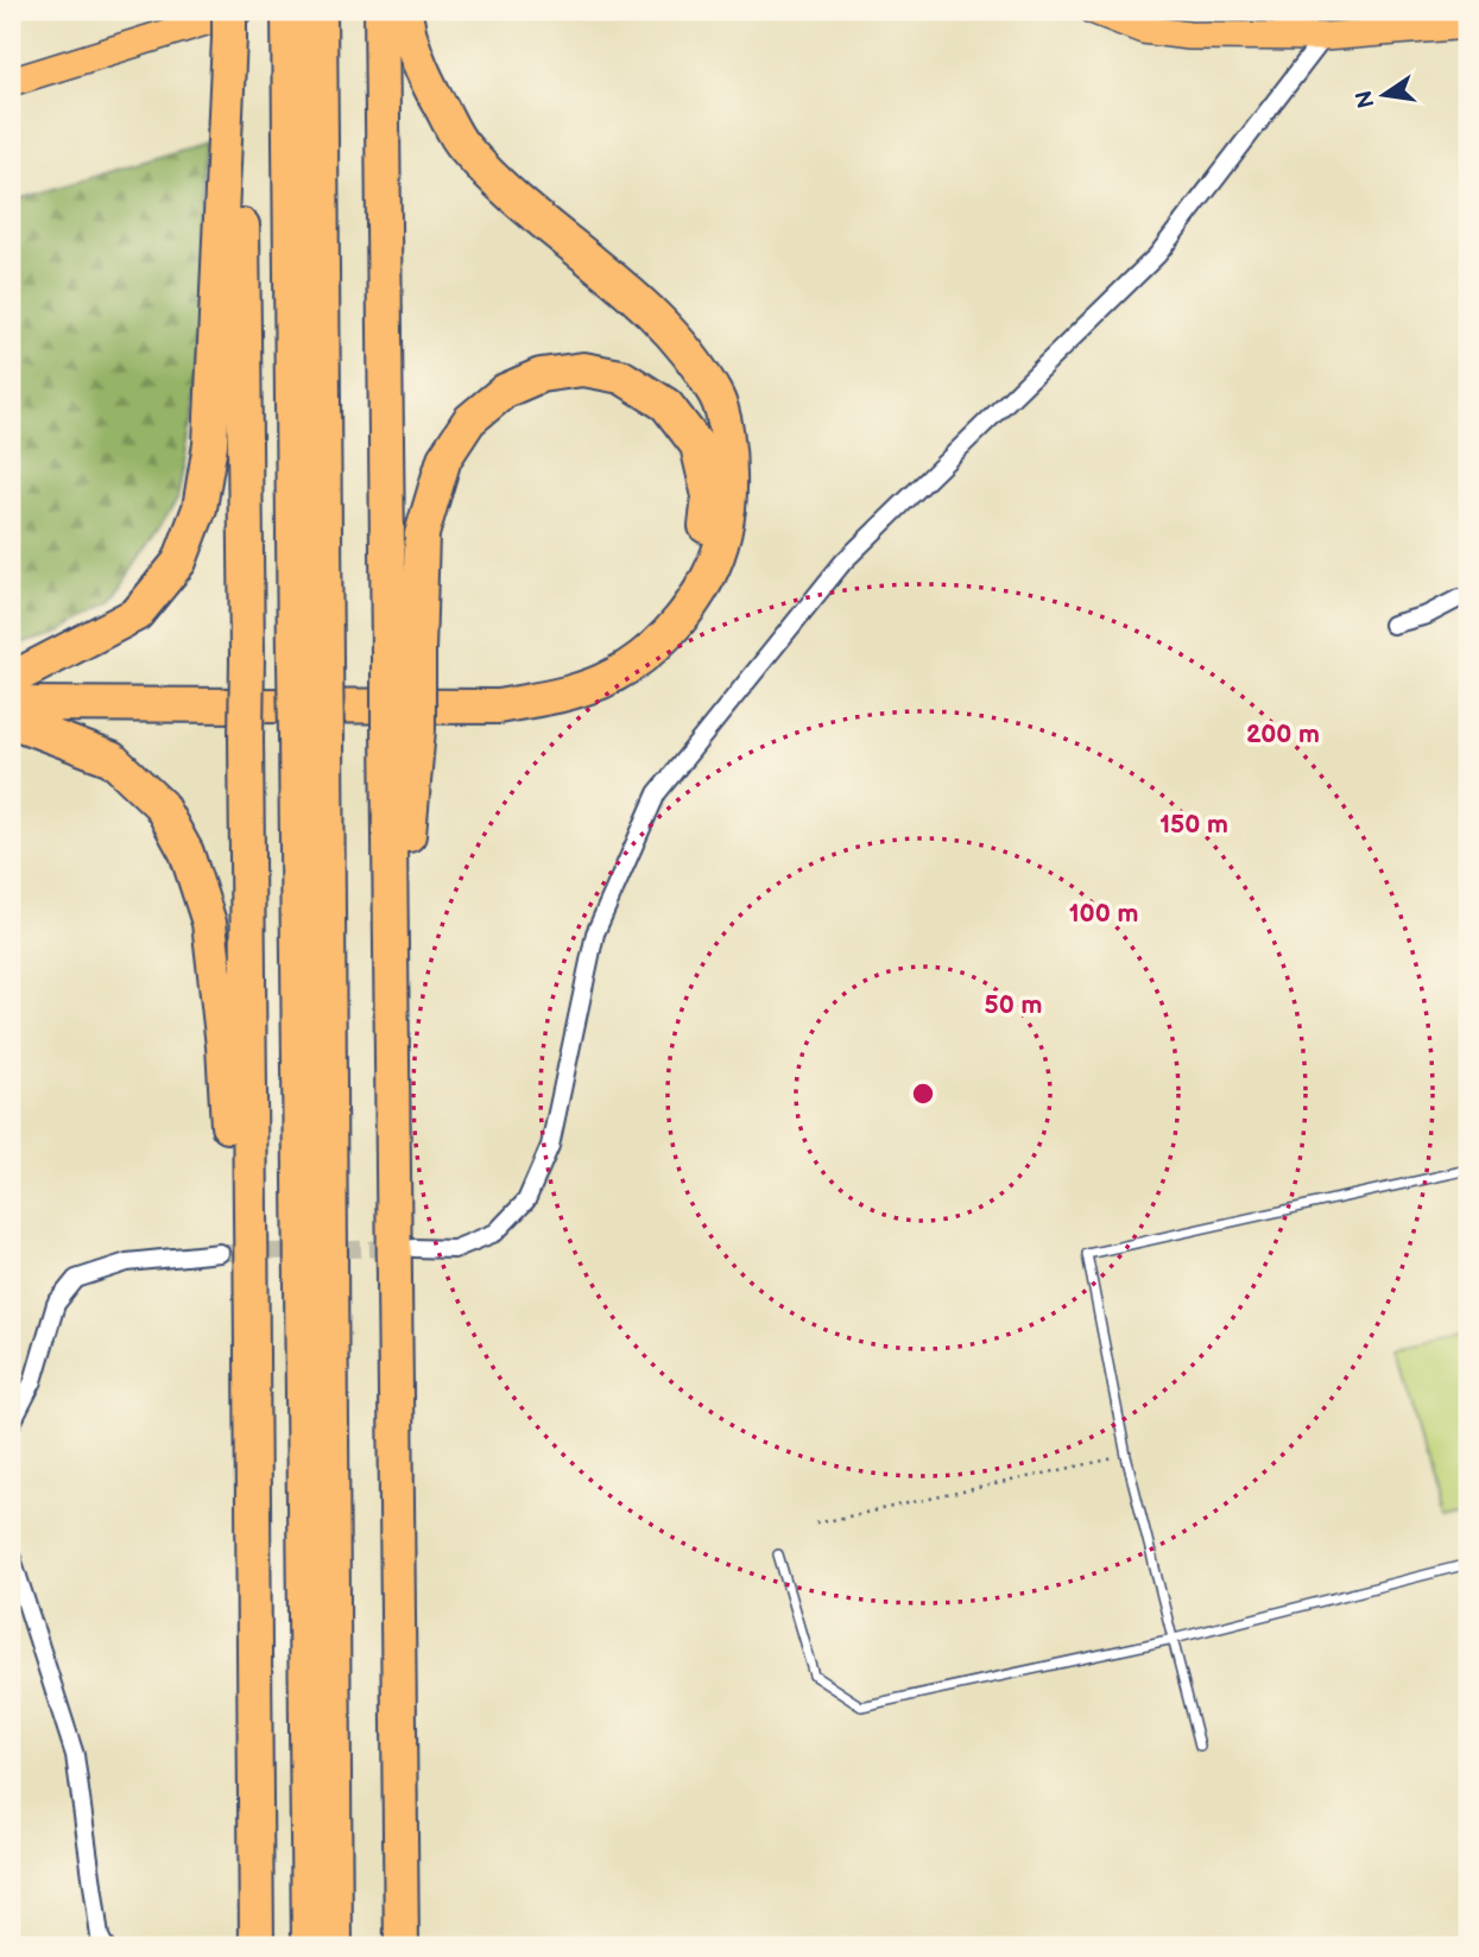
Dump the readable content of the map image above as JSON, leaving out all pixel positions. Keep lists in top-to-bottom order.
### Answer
{
  "north": "left",
  "rings": [
    "200 m",
    "150 m",
    "100 m",
    "50 m"
  ]
}
